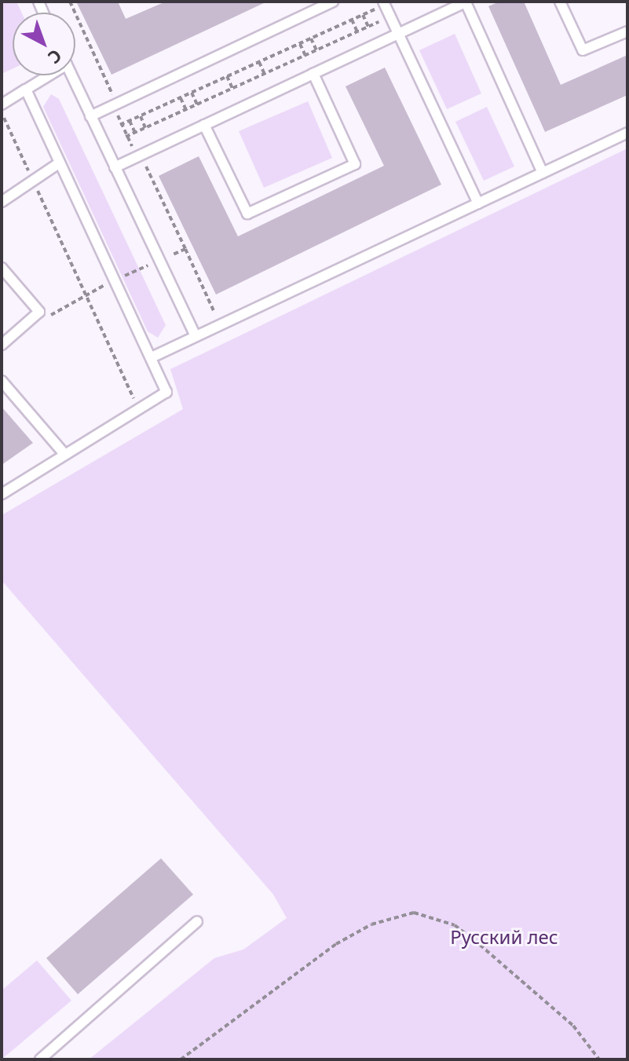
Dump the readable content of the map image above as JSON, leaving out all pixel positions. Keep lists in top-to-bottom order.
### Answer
{
  "parks": ["Русский лес"],
  "north": "bottom right"
}
